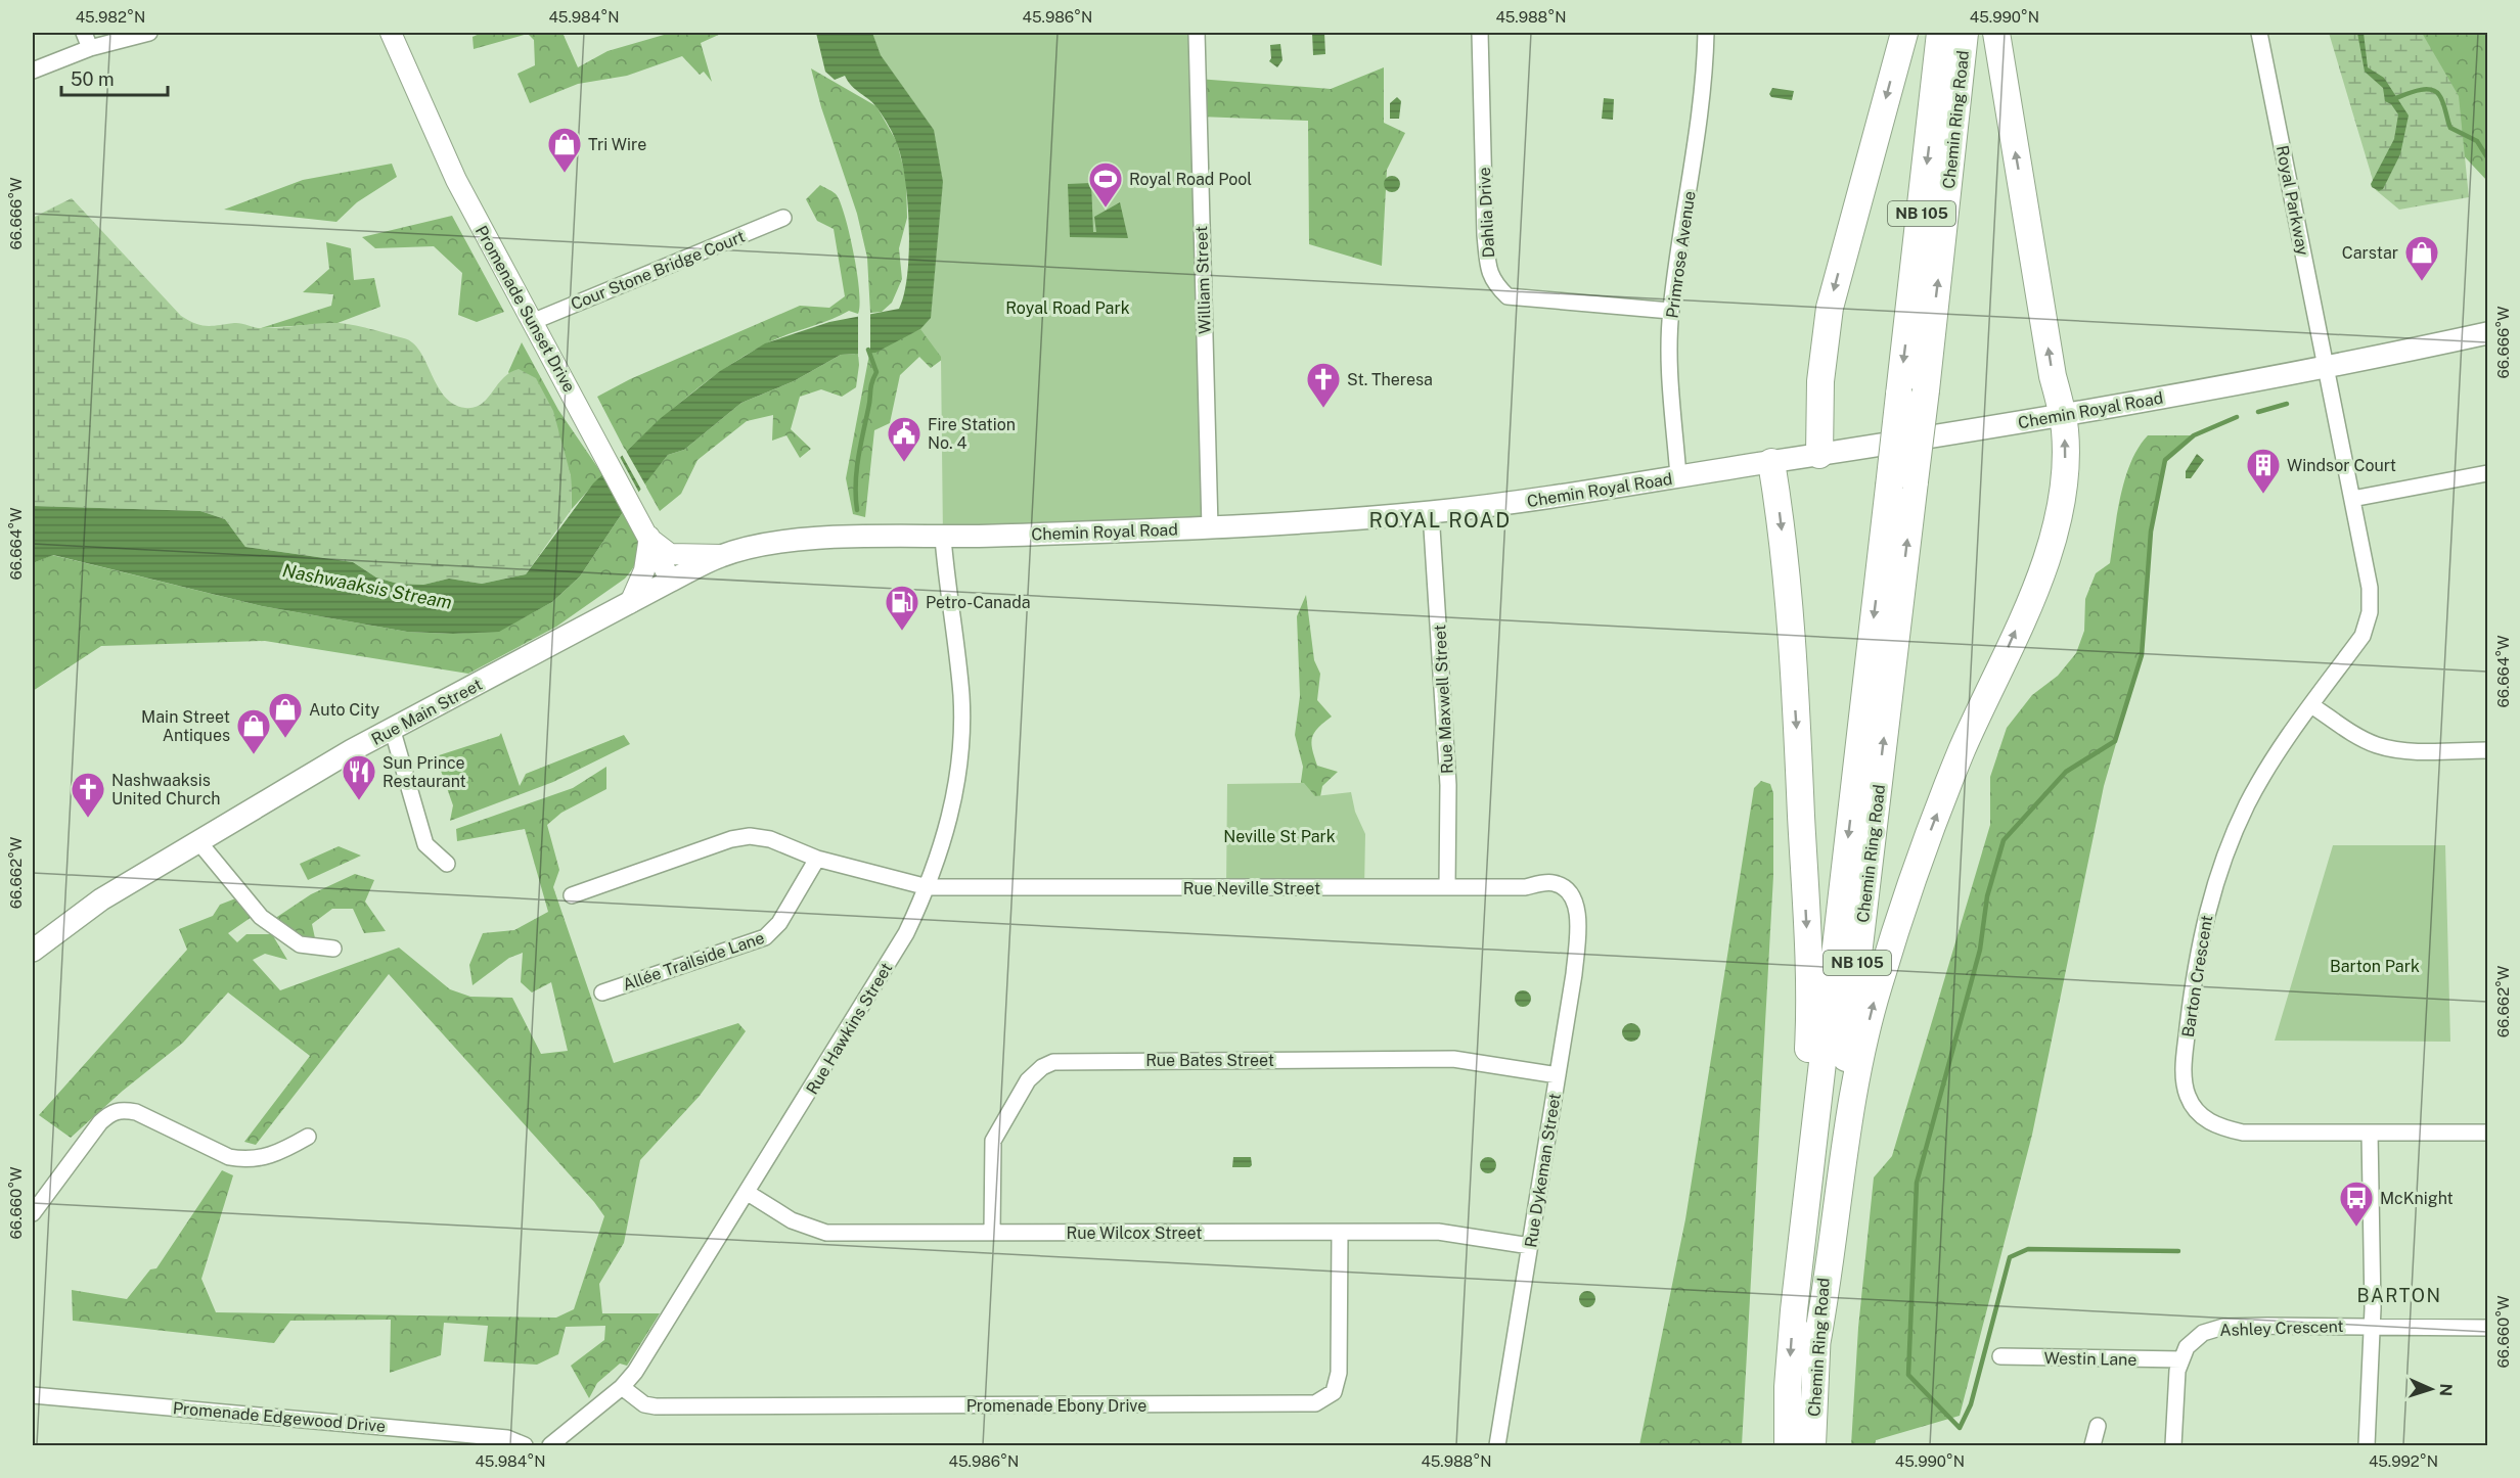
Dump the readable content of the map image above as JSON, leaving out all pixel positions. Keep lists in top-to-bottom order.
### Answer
{
  "streets": {
    "highway": ["Chemin Ring Road", "NB 105"],
    "main road": ["Chemin Royal Road", "Rue Main Street"],
    "street": [
      "Royal Parkway",
      "Dahlia Drive",
      "Primrose Avenue",
      "Cour Stone Bridge Court",
      "William Street",
      "Promenade Sunset Drive",
      "Rue Maxwell Street",
      "Rue Neville Street",
      "Allée Trailside Lane",
      "Barton Crescent",
      "Rue Hawkins Street",
      "Rue Bates Street",
      "Rue Dykeman Street",
      "Rue Wilcox Street",
      "Ashley Crescent",
      "Westin Lane",
      "Promenade Ebony Drive",
      "Promenade Edgewood Drive"
    ]
  },
  "crossings": [
    ["Royal Parkway", "Chemin Royal Road"],
    ["Royal Parkway", "Barton Crescent"],
    ["Dahlia Drive", "Primrose Avenue"],
    ["Primrose Avenue", "Chemin Royal Road"],
    ["Cour Stone Bridge Court", "Promenade Sunset Drive"],
    ["William Street", "Chemin Royal Road"],
    ["Promenade Sunset Drive", "Chemin Royal Road"],
    ["Promenade Sunset Drive", "Rue Main Street"],
    ["Chemin Royal Road", "Rue Maxwell Street"],
    ["Chemin Royal Road", "Rue Main Street"],
    ["Chemin Royal Road", "Barton Crescent"],
    ["Chemin Royal Road", "Rue Hawkins Street"],
    ["Rue Maxwell Street", "Rue Neville Street"],
    ["Rue Neville Street", "Rue Hawkins Street"],
    ["Rue Neville Street", "Rue Dykeman Street"],
    ["Rue Hawkins Street", "Rue Wilcox Street"],
    ["Rue Hawkins Street", "Promenade Ebony Drive"],
    ["Rue Bates Street", "Rue Dykeman Street"],
    ["Rue Bates Street", "Rue Wilcox Street"],
    ["Rue Dykeman Street", "Rue Wilcox Street"],
    ["Rue Wilcox Street", "Promenade Ebony Drive"],
    ["Ashley Crescent", "Westin Lane"]
  ],
  "districts": ["ROYAL ROAD", "BARTON"],
  "water": ["Nashwaaksis Stream"],
  "parks": ["Royal Road Park", "Neville St Park", "Barton Park"],
  "places": {
    "shop": [
      "Tri Wire",
      "Carstar",
      "Auto City",
      "Main Street Antiques"
    ],
    "sports": ["Royal Road Pool"],
    "church": ["St. Theresa", "Nashwaaksis United Church"],
    "public building": ["Fire Station No. 4"],
    "building": ["Windsor Court"],
    "fuel station": ["Petro-Canada"],
    "restaurant": ["Sun Prince Restaurant"],
    "bus stop": ["McKnight"]
  },
  "scale_bar": "50 m",
  "north": "right",
  "coordinates": [
    "45.982°N",
    "45.984°N",
    "45.986°N",
    "45.988°N",
    "45.990°N",
    "66.666°W",
    "66.664°W",
    "66.662°W",
    "66.660°W",
    "45.992°N"
  ]
}
